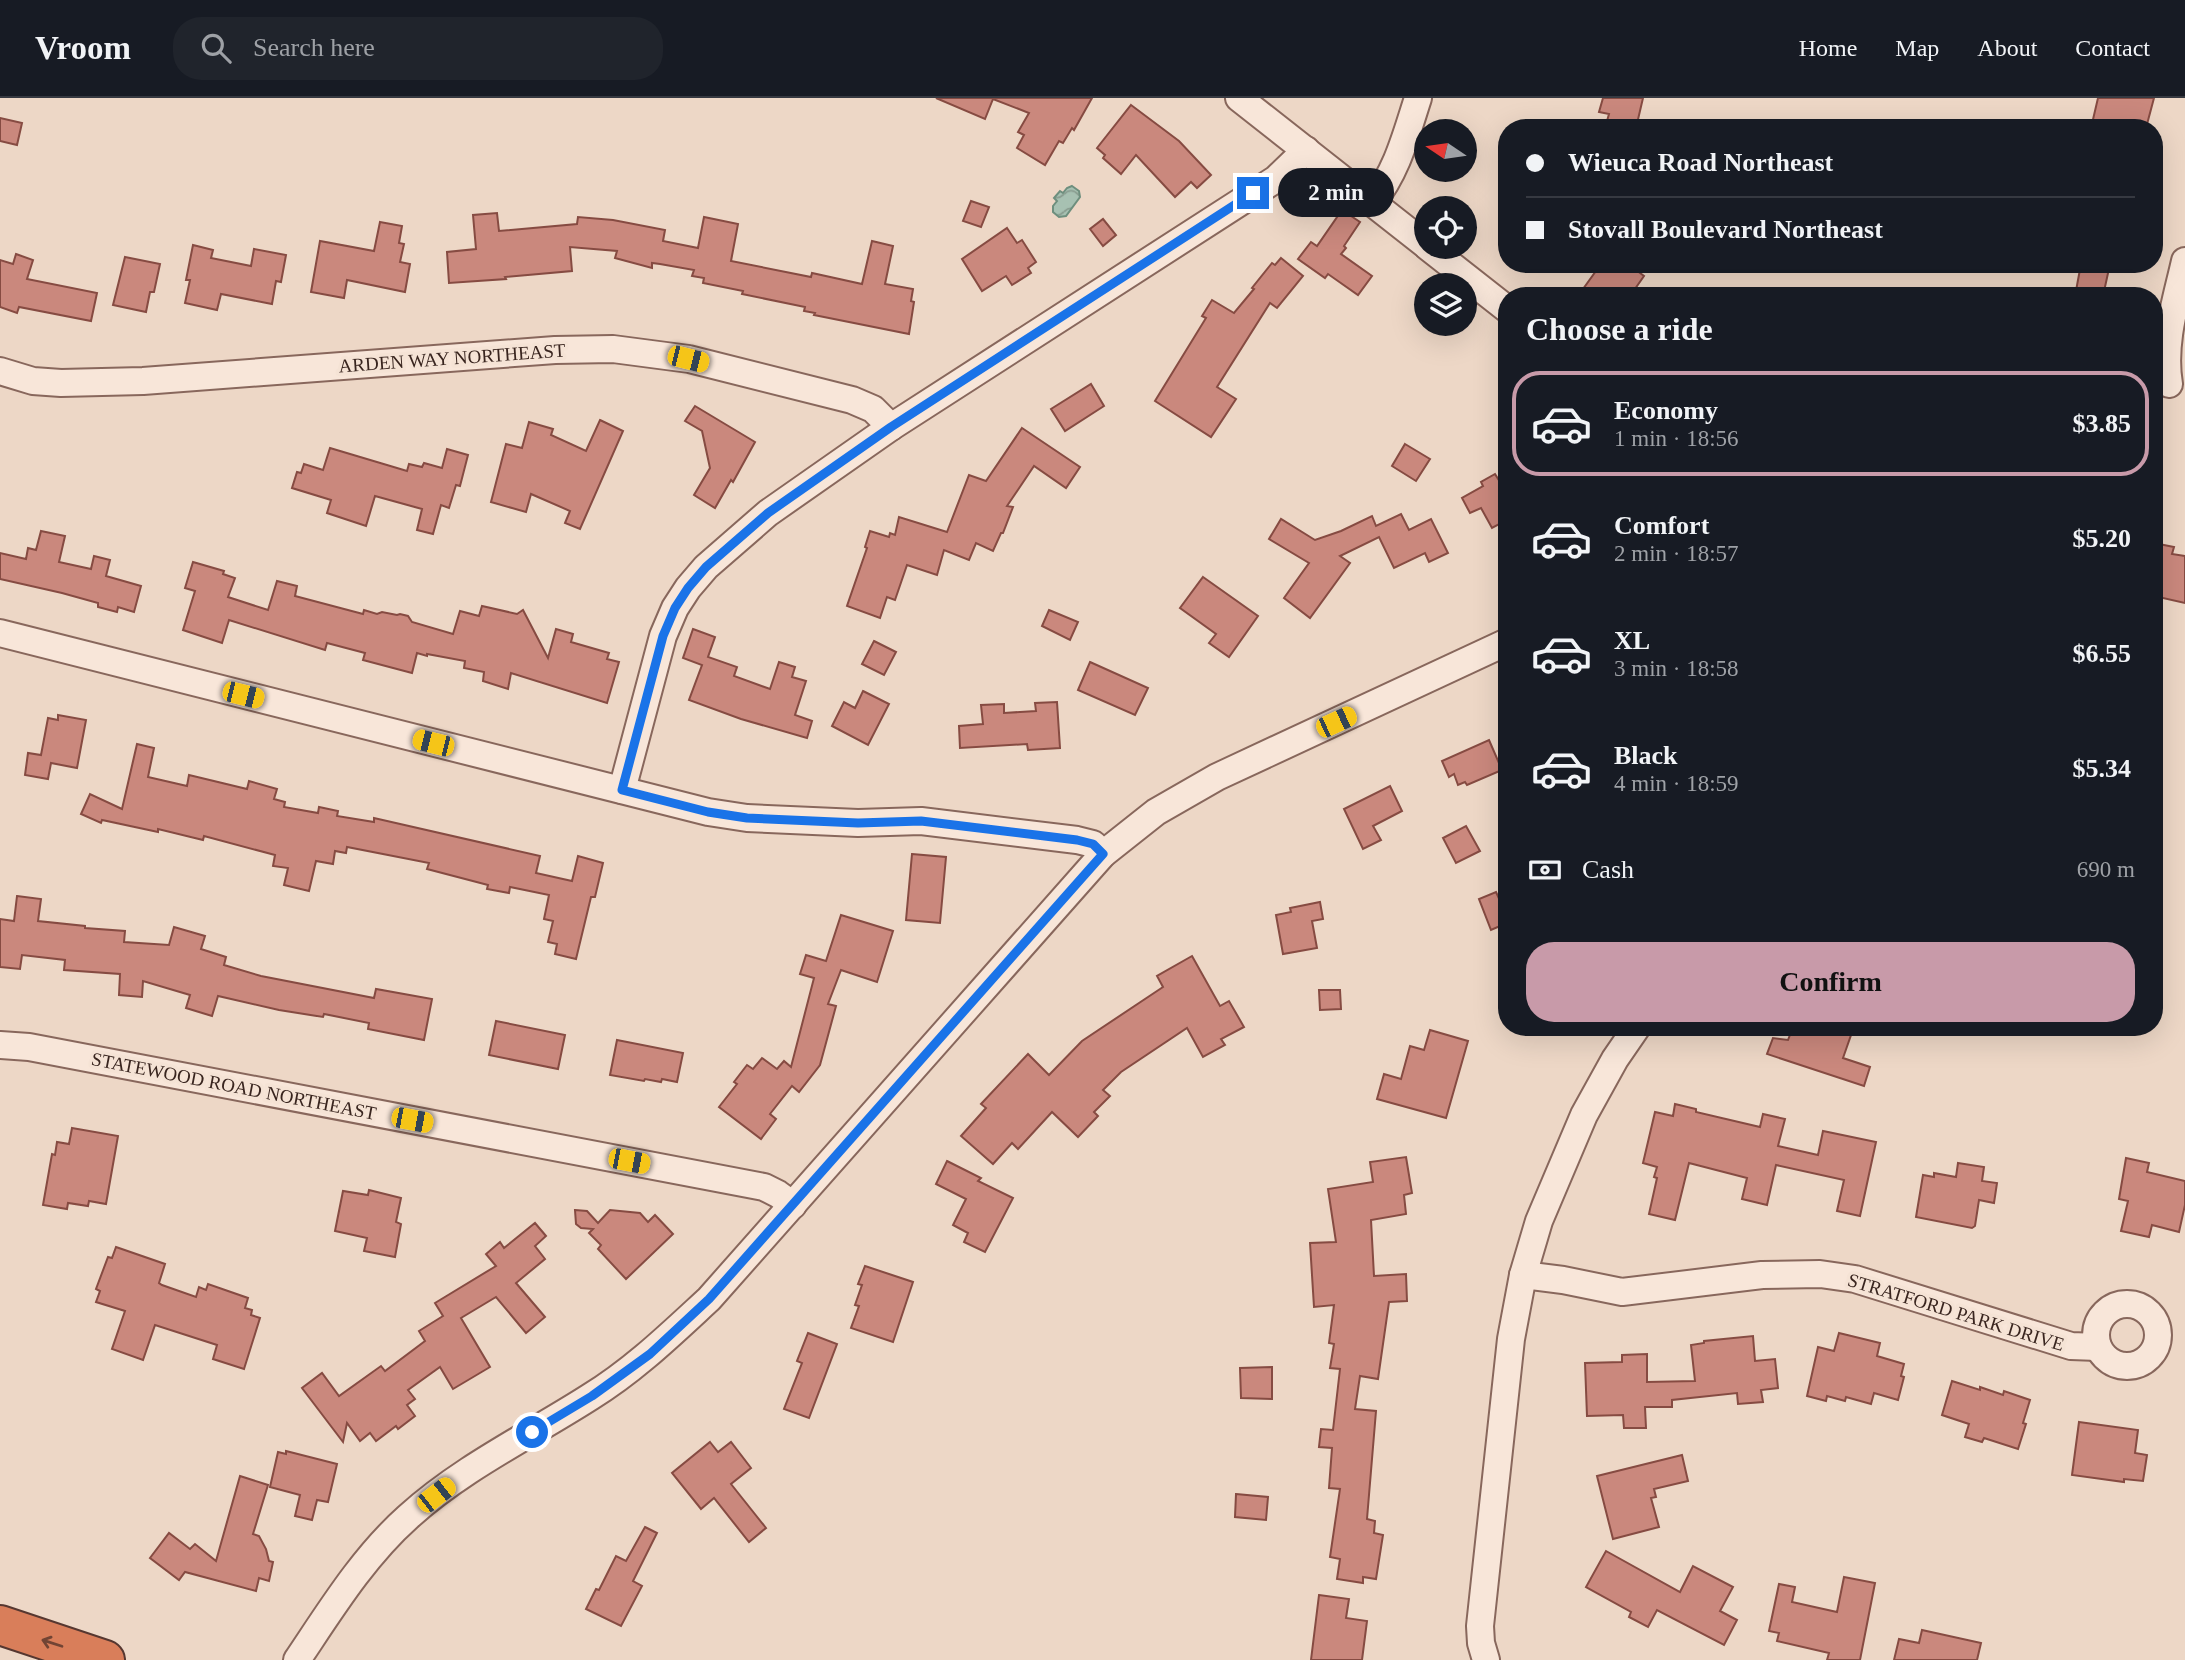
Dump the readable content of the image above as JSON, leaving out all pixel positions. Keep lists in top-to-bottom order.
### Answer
{
  "streets": {
    "street": ["ARDEN WAY NORTHEAST", "STATEWOOD ROAD NORTHEAST", "STRATFORD PARK DRIVE"]
  },
  "north": "left",
  "page": {
    "header": "Vroom",
    "search": "Search here",
    "nav": [
      "Home",
      "Map",
      "About",
      "Contact"
    ],
    "banner": ["Wieuca Road Northeast", "Stovall Boulevard Northeast"],
    "bubble": "2 min",
    "heading": "Choose a ride",
    "list": [
      {
        "name": "Economy",
        "note": "1 min · 18:56",
        "value": "$3.85"
      },
      {
        "name": "Comfort",
        "note": "2 min · 18:57",
        "value": "$5.20"
      },
      {
        "name": "XL",
        "note": "3 min · 18:58",
        "value": "$6.55"
      },
      {
        "name": "Black",
        "note": "4 min · 18:59",
        "value": "$5.34"
      }
    ],
    "pay": ["Cash", "690 m"],
    "buttons": "Confirm"
  }
}
